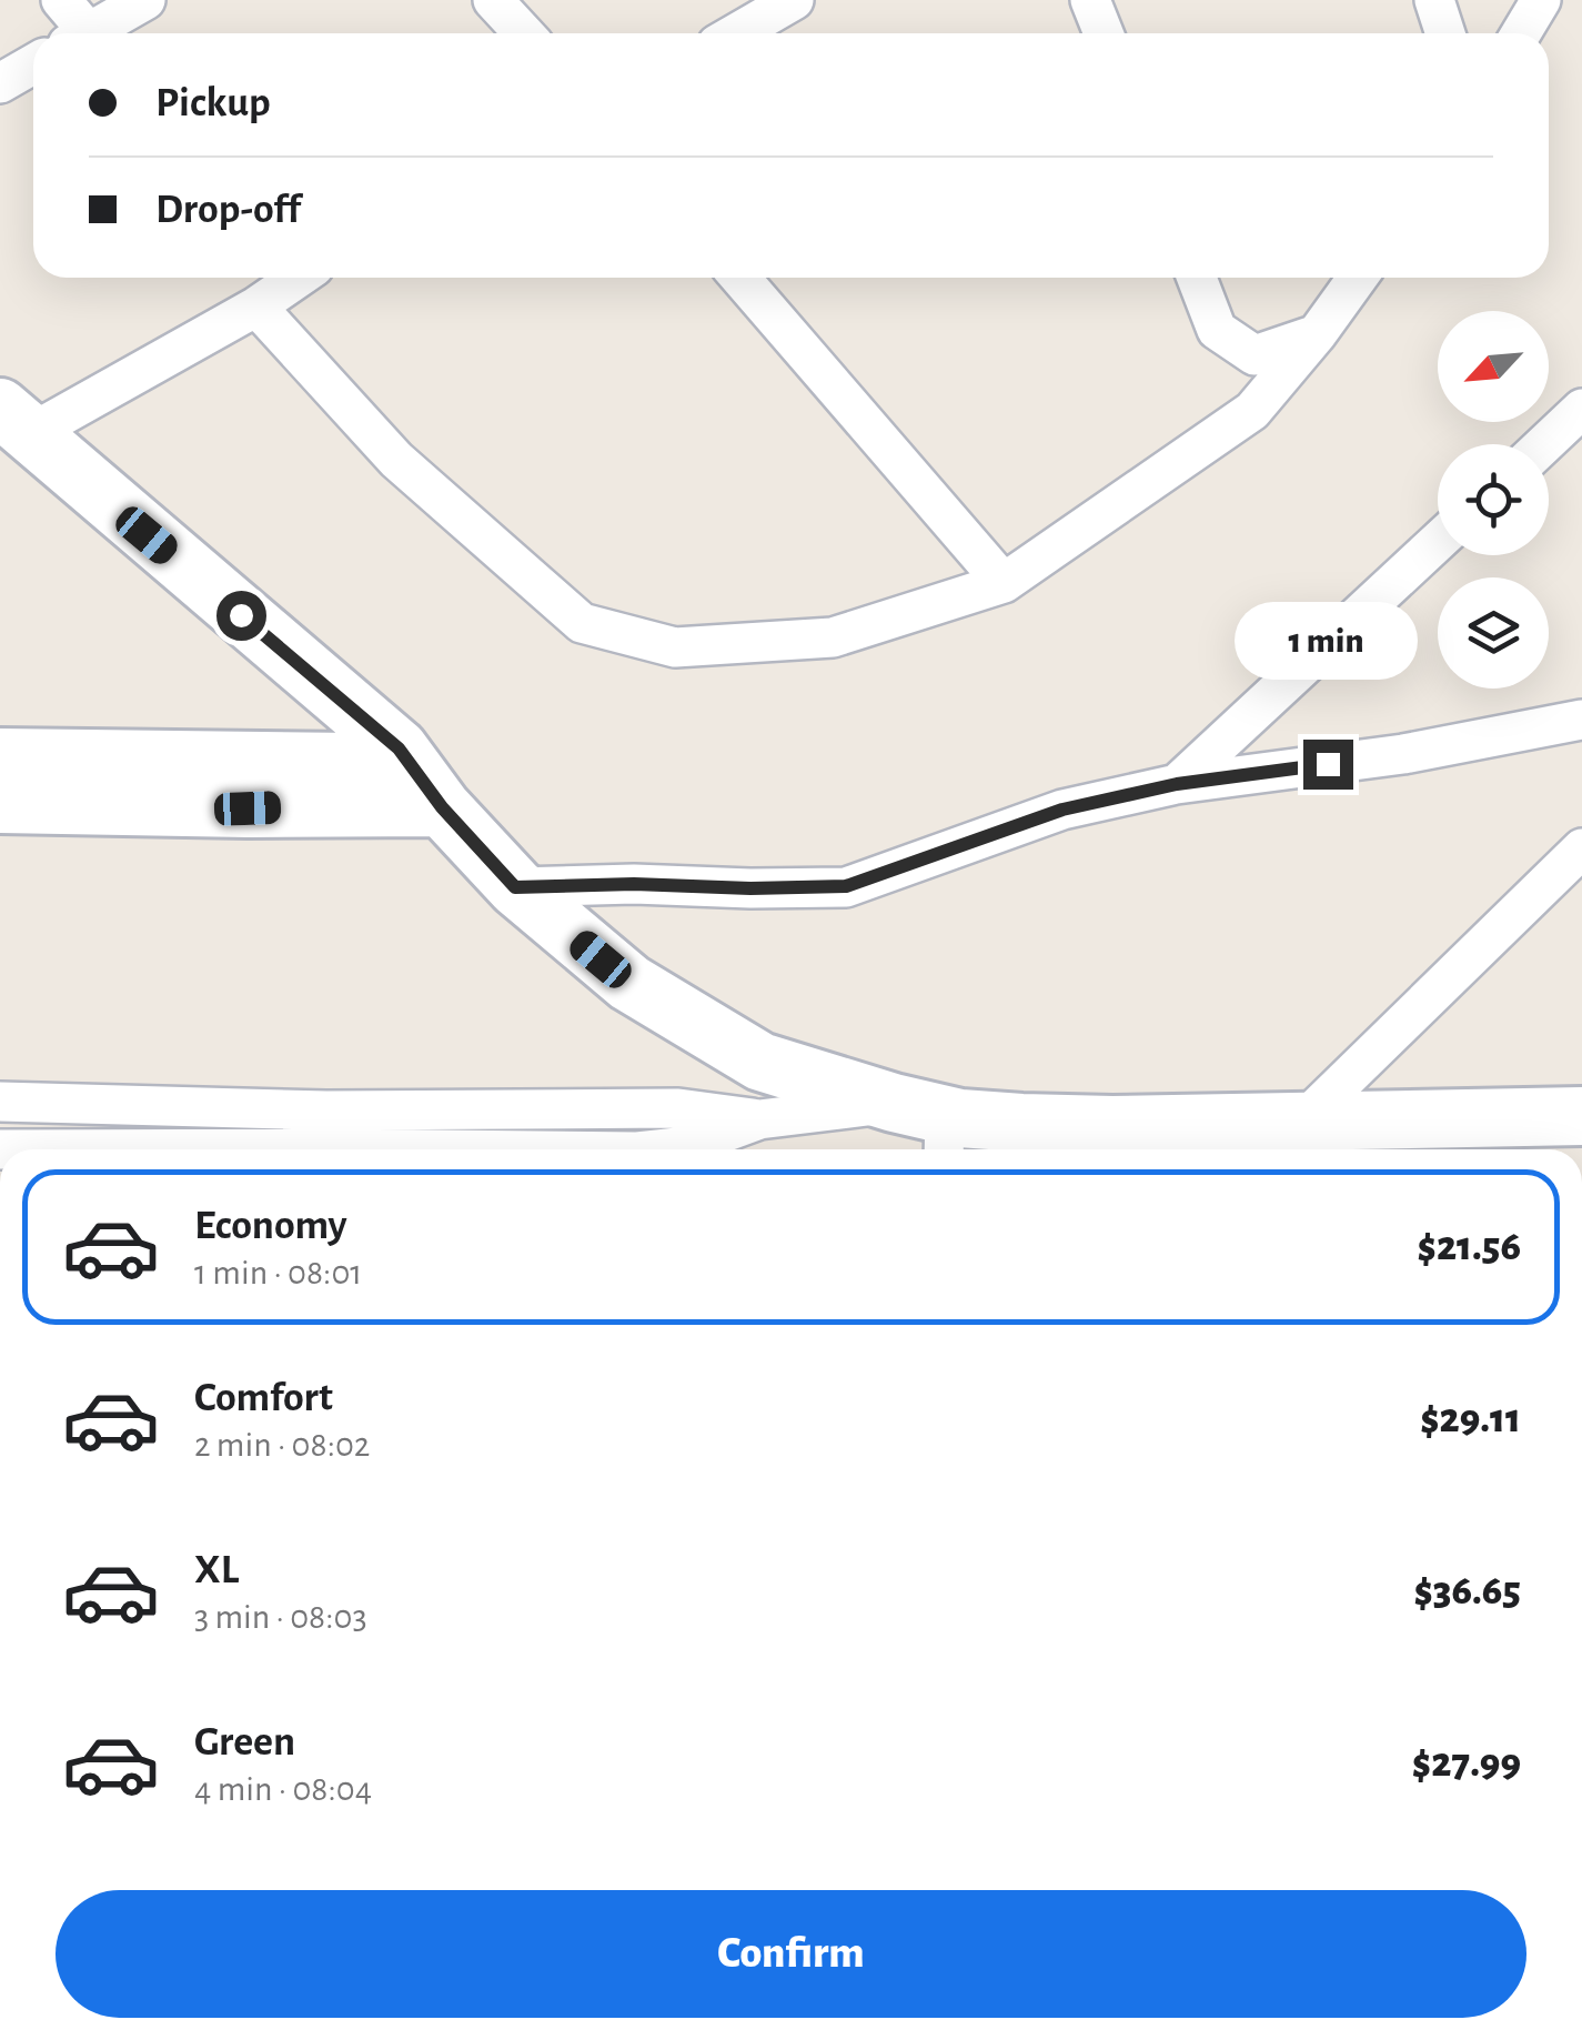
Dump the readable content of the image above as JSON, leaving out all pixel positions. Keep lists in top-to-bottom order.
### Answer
{
  "north": "bottom left",
  "page": {
    "banner": ["Pickup", "Drop-off"],
    "bubble": "1 min",
    "list": [
      {
        "name": "Economy",
        "note": "1 min · 08:01",
        "value": "$21.56"
      },
      {
        "name": "Comfort",
        "note": "2 min · 08:02",
        "value": "$29.11"
      },
      {
        "name": "XL",
        "note": "3 min · 08:03",
        "value": "$36.65"
      },
      {
        "name": "Green",
        "note": "4 min · 08:04",
        "value": "$27.99"
      }
    ],
    "buttons": "Confirm"
  }
}
